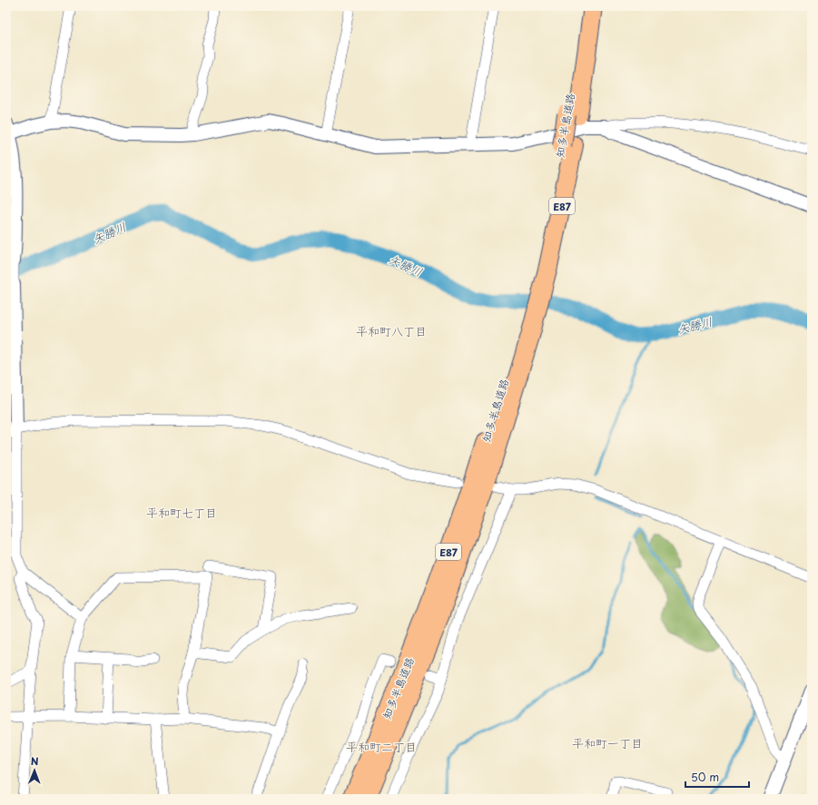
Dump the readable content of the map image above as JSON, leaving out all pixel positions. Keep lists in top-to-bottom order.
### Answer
{
  "streets": {
    "highway": ["知多半島道路", "E87"]
  },
  "districts": [
    "平和町八丁目",
    "平和町七丁目",
    "平和町一丁目",
    "平和町二丁目"
  ],
  "water": ["矢勝川"],
  "scale_bar": "50 m",
  "north": "top"
}
